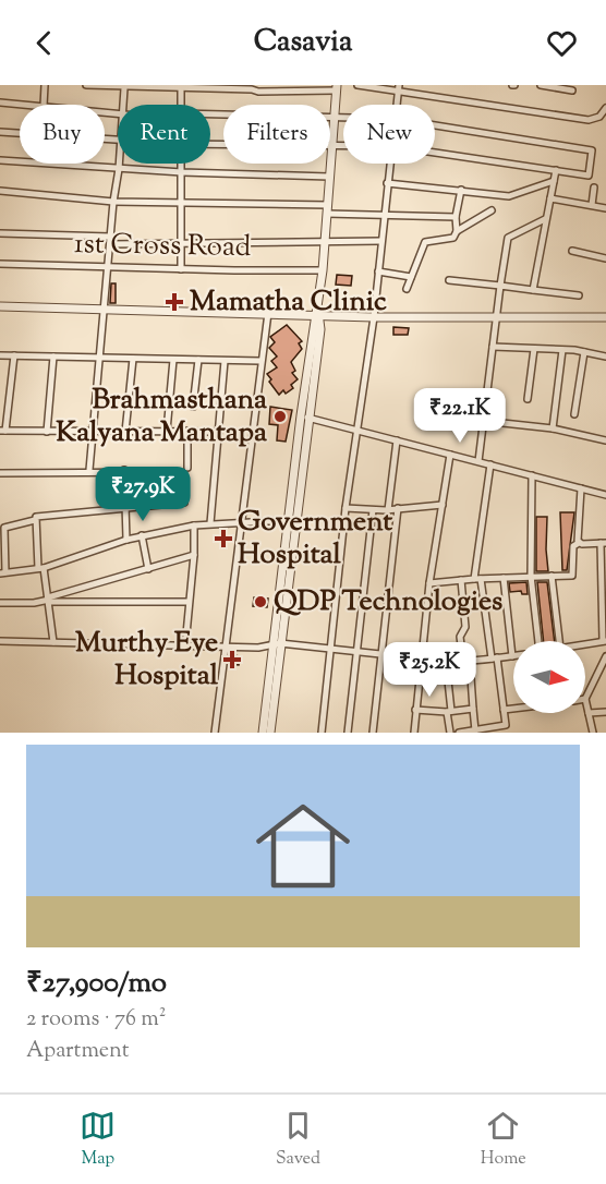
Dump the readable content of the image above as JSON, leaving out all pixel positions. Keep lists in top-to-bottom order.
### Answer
{
  "streets": {
    "street": ["1st Cross Road"]
  },
  "places": {
    "health": ["Mamatha Clinic", "Government Hospital", "Murthy Eye Hospital"],
    "other": ["Brahmasthana Kalyana Mantapa", "QDP Technologies"]
  },
  "north": "right",
  "page": {
    "header": "Casavia",
    "chip": [
      "Buy",
      "Rent",
      "Filters",
      "New"
    ],
    "price": ["₹22.1K", "₹27.9K", "₹25.2K"],
    "list": [
      {
        "name": "₹27,900/mo",
        "note": "2 rooms · 76 m² · Apartment"
      }
    ],
    "tabs": ["Map", "Saved", "Home"]
  }
}
